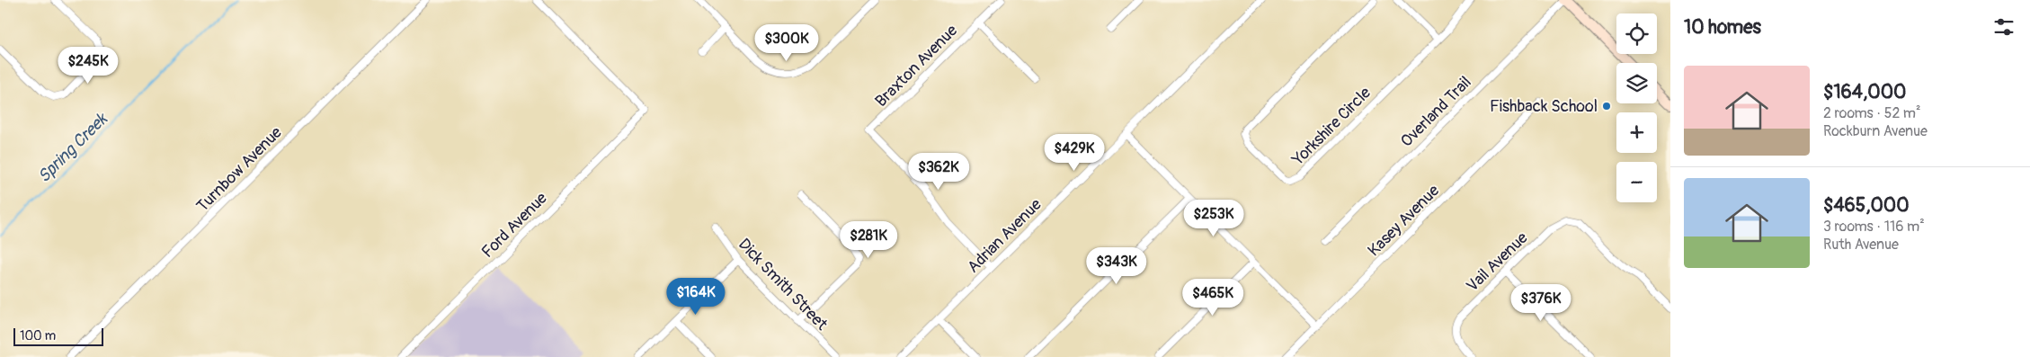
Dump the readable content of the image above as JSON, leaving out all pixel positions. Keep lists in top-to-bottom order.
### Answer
{
  "streets": {
    "street": [
      "Braxton Avenue",
      "Overland Trail",
      "Yorkshire Circle",
      "Turnbow Avenue",
      "Kasey Avenue",
      "Ford Avenue",
      "Adrian Avenue",
      "Vail Avenue",
      "Dick Smith Street"
    ]
  },
  "crossings": [
    ["Braxton Avenue", "Adrian Avenue"]
  ],
  "water": ["Spring Creek"],
  "places": ["Fishback School"],
  "scale_bar": "100 m",
  "page": {
    "heading": "10 homes",
    "map_buttons": ["+", "−"],
    "price": [
      "$300K",
      "$245K",
      "$429K",
      "$362K",
      "$253K",
      "$281K",
      "$343K",
      "$164K",
      "$465K",
      "$376K"
    ],
    "list": [
      {
        "name": "$164,000",
        "note": "2 rooms · 52 m² · Rockburn Avenue"
      },
      {
        "name": "$465,000",
        "note": "3 rooms · 116 m² · Ruth Avenue"
      }
    ],
    "scale": "100 m"
  }
}
